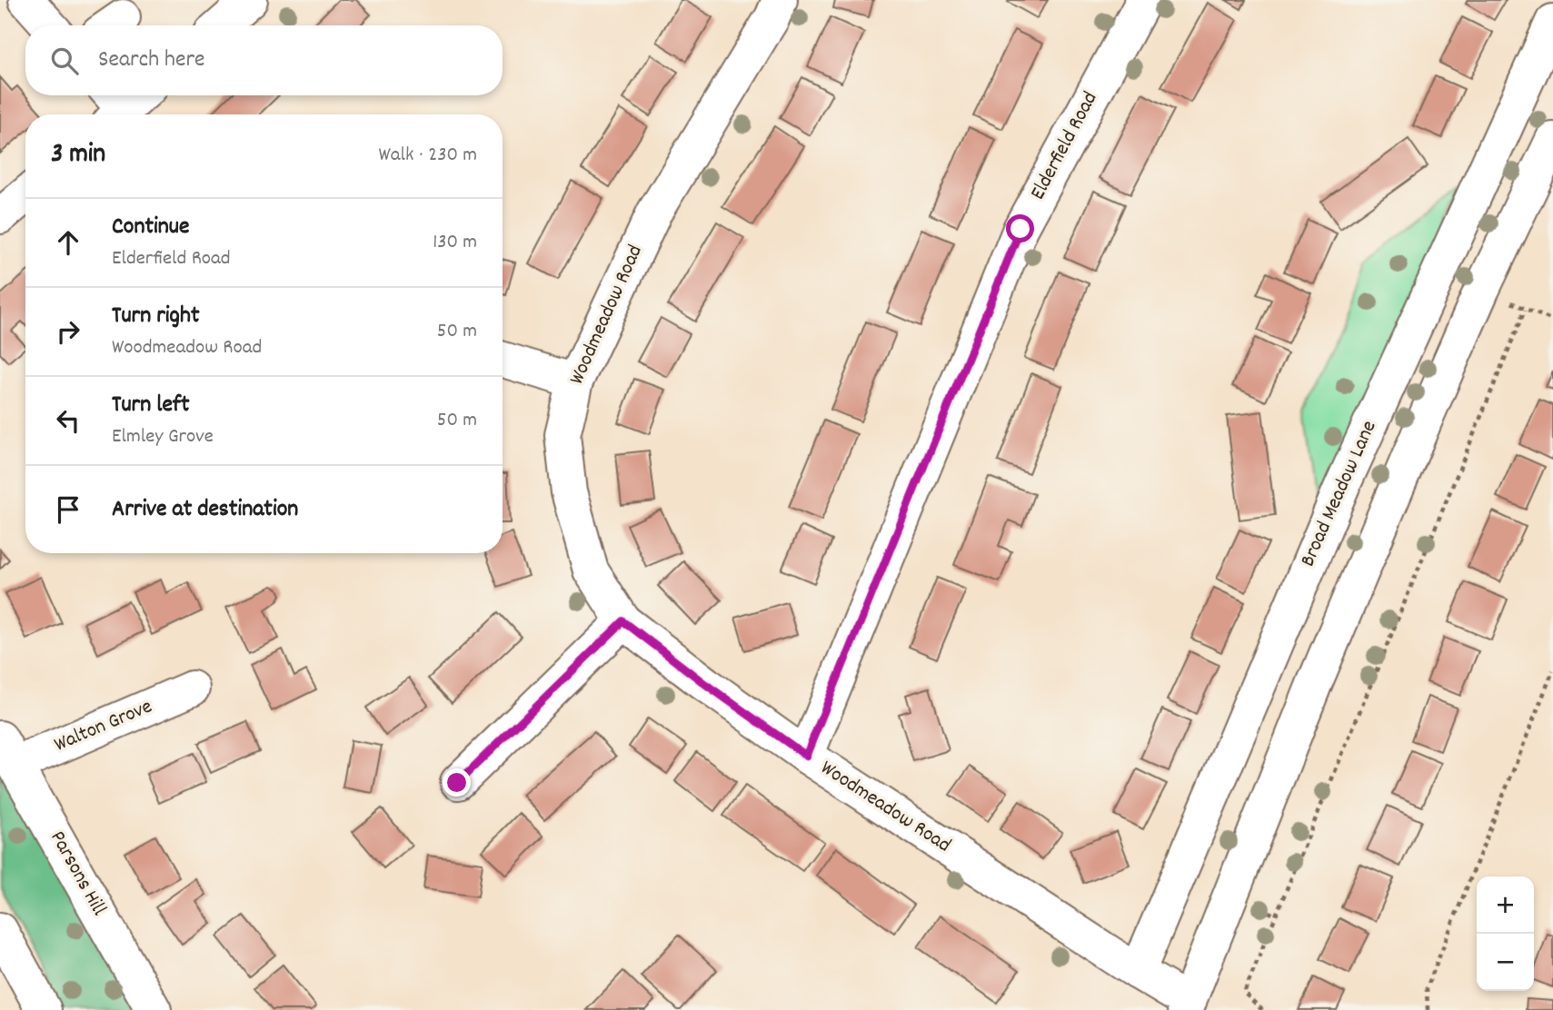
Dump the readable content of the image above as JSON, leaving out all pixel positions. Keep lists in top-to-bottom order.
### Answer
{
  "streets": {
    "street": [
      "Elderfield Road",
      "Woodmeadow Road",
      "Broad Meadow Lane",
      "Walton Grove",
      "Parsons Hill"
    ]
  },
  "crossings": [
    ["Elderfield Road", "Woodmeadow Road"],
    ["Woodmeadow Road", "Broad Meadow Lane"],
    ["Walton Grove", "Parsons Hill"]
  ],
  "page": {
    "search": "Search here",
    "heading": ["3 min", "Walk · 230 m"],
    "list": [
      ["Continue", "Elderfield Road", "130 m"],
      ["Turn right", "Woodmeadow Road", "50 m"],
      ["Turn left", "Elmley Grove", "50 m"],
      "Arrive at destination"
    ],
    "map_buttons": ["+", "−"]
  }
}
